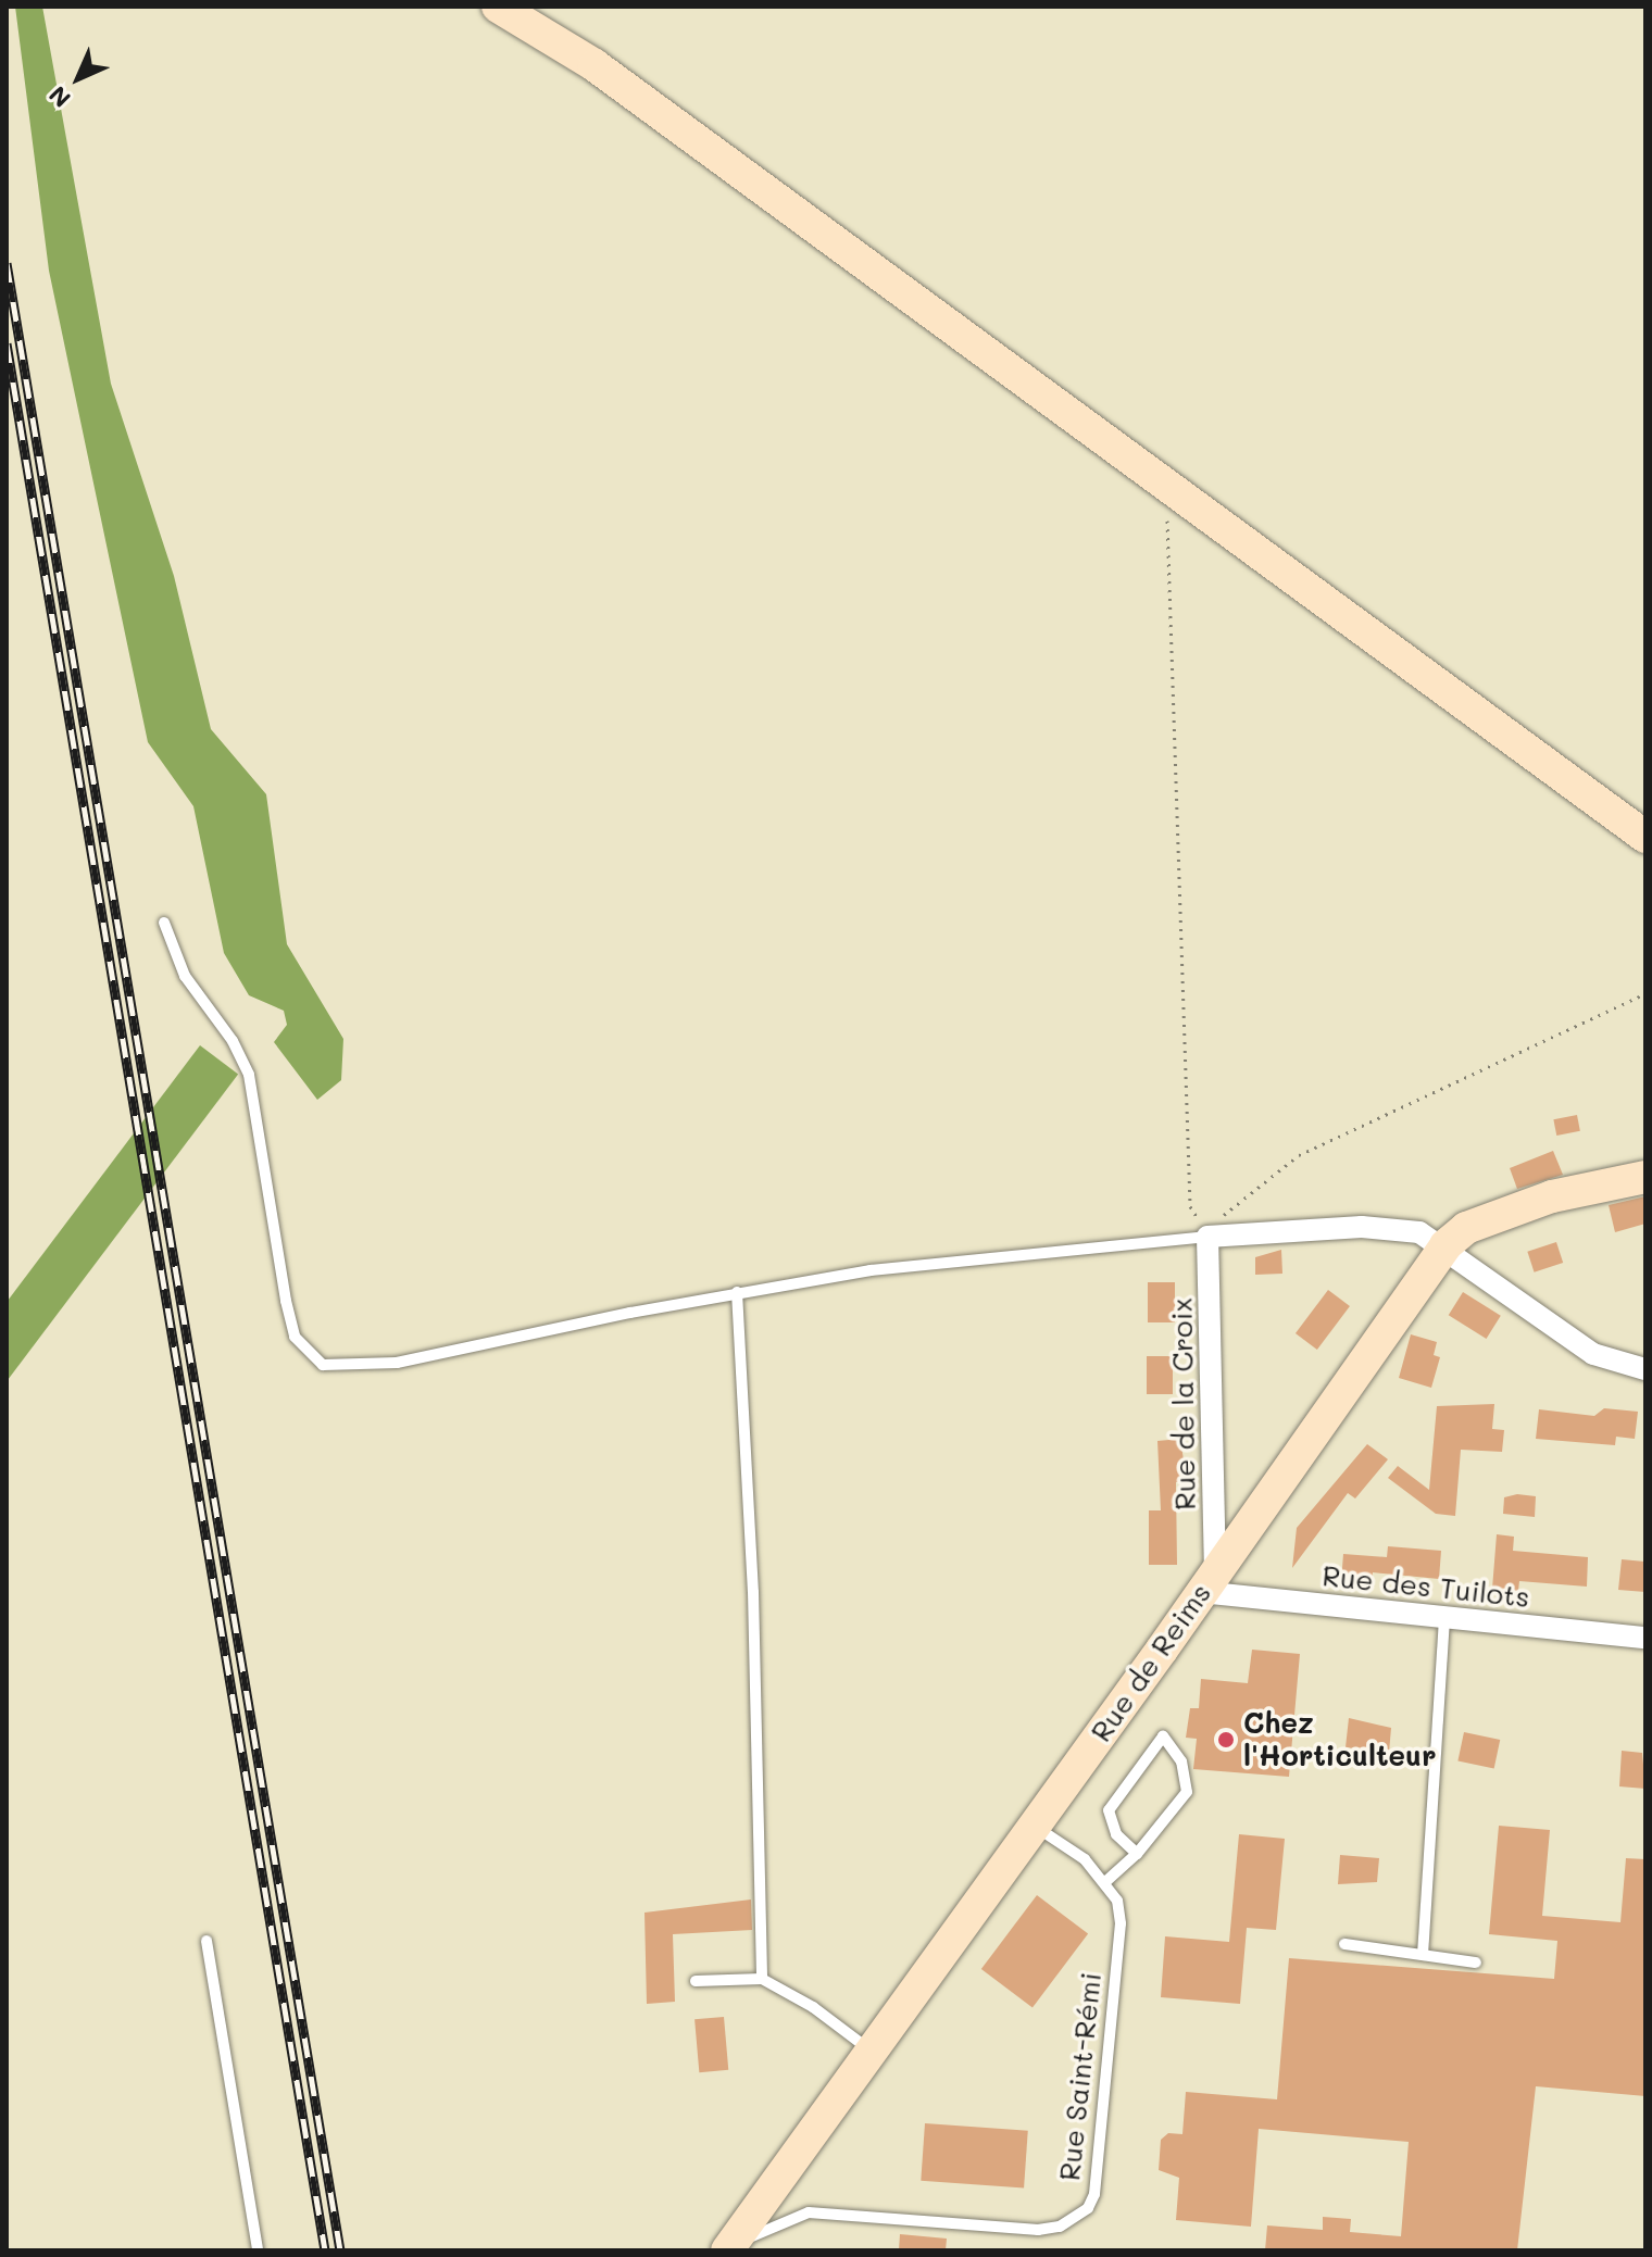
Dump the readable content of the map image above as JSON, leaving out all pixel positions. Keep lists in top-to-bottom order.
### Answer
{
  "streets": {
    "street": ["Rue de la Croix", "Rue des Tuilots", "Rue de Reims"],
    "lane": ["Rue Saint-Rémi"]
  },
  "crossings": [
    ["Rue de la Croix", "Rue des Tuilots"],
    ["Rue de la Croix", "Rue de Reims"],
    ["Rue des Tuilots", "Rue de Reims"],
    ["Rue de Reims", "Rue Saint-Rémi"]
  ],
  "places": ["Chez l'Horticulteur"],
  "north": "bottom left"
}
